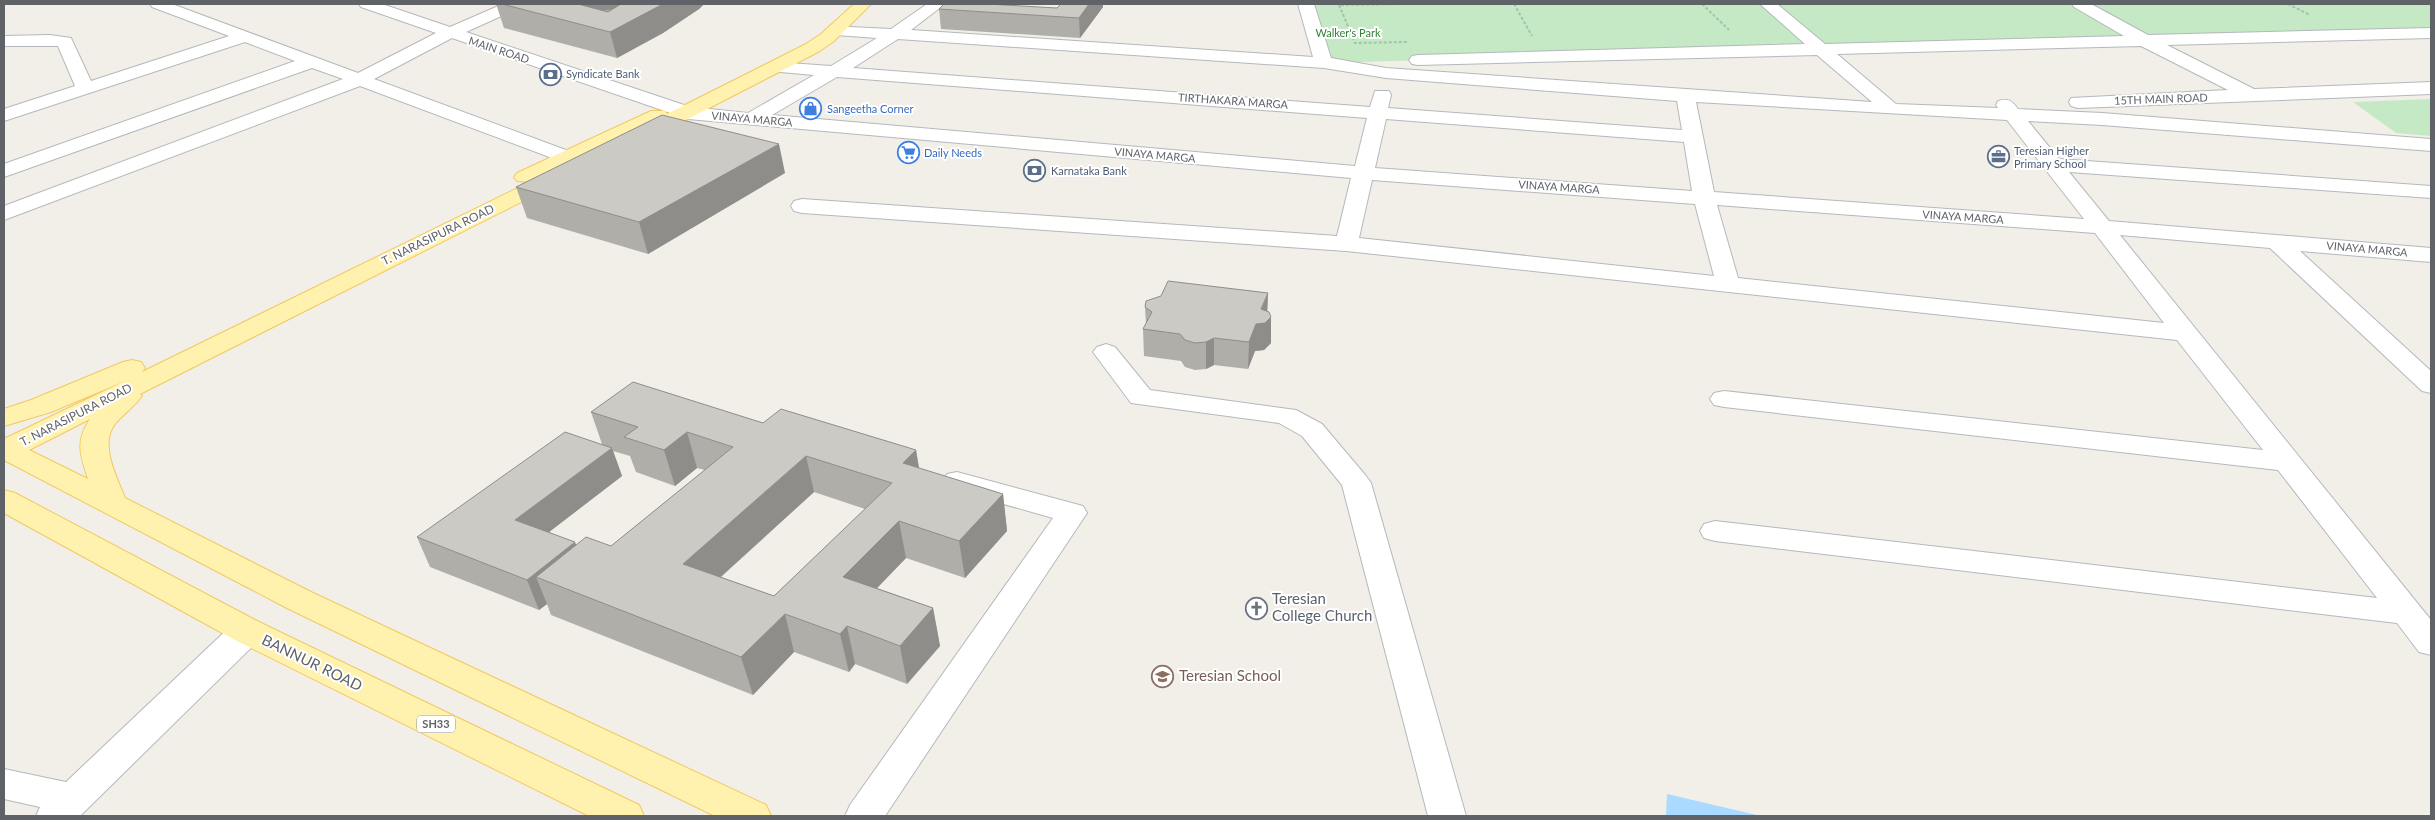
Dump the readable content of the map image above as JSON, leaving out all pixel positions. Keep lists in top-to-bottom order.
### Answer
{
  "streets": {
    "main road": ["T. NARASIPURA ROAD", "BANNUR ROAD", "SH33"],
    "street": [
      "MAIN ROAD",
      "15TH MAIN ROAD",
      "TIRTHAKARA MARGA",
      "VINAYA MARGA"
    ]
  },
  "crossings": [
    ["MAIN ROAD", "VINAYA MARGA"],
    ["MAIN ROAD", "T. NARASIPURA ROAD"],
    ["TIRTHAKARA MARGA", "T. NARASIPURA ROAD"],
    ["VINAYA MARGA", "T. NARASIPURA ROAD"]
  ],
  "parks": ["Walker's Park"],
  "places": {
    "bank": ["Syndicate Bank", "Karnataka Bank"],
    "shop": ["Sangeetha Corner"],
    "supermarket": ["Daily Needs"],
    "office": ["Teresian Higher Primary School"],
    "church": ["Teresian College Church"],
    "school or university": ["Teresian School"]
  }
}
